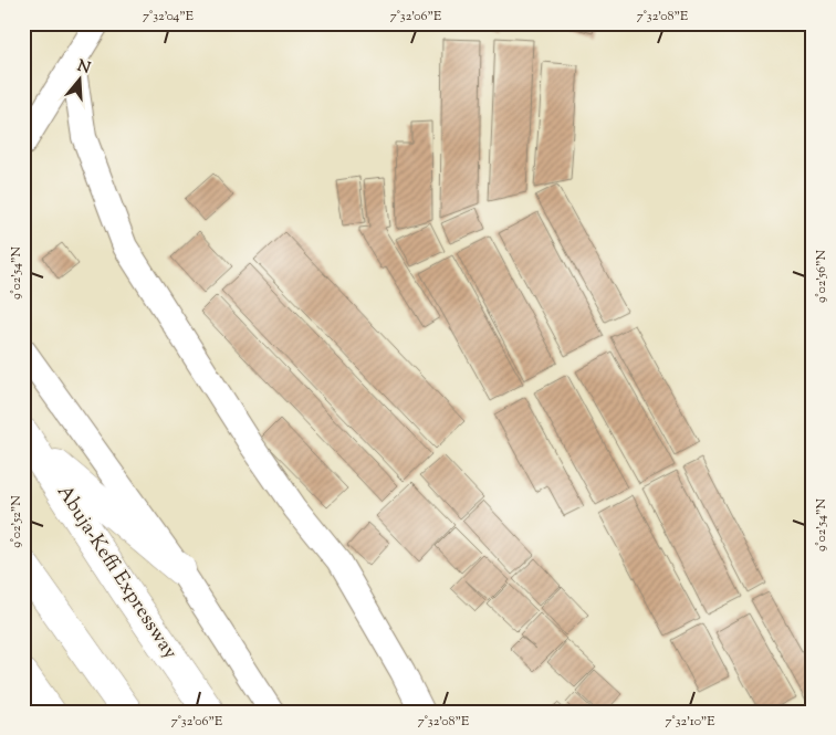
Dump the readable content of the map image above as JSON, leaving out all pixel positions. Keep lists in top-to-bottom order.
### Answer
{
  "streets": {
    "highway": ["Abuja-Keffi Expressway"]
  },
  "north": "top",
  "coordinates": [
    "7°32'04\"E",
    "7°32'06\"E",
    "7°32'08\"E",
    "9°02'54\"N",
    "9°02'56\"N",
    "9°02'52\"N",
    "7°32'10\"E"
  ]
}
